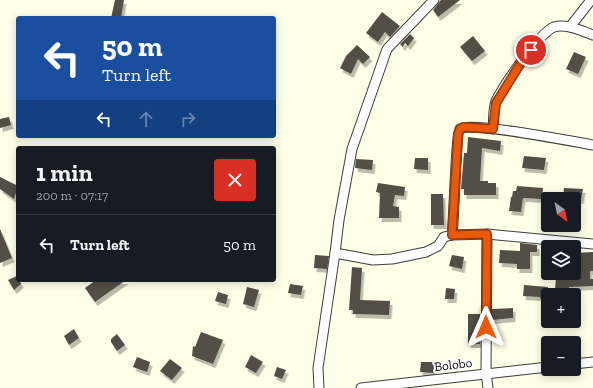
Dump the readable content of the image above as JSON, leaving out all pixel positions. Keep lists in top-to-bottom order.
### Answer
{
  "streets": {
    "street": ["Bolobo"]
  },
  "north": "bottom right",
  "page": {
    "turn": ["50 m", "Turn left"],
    "heading": ["1 min", "200 m · 07:17"],
    "map_buttons": ["+", "−"],
    "list": [
      {
        "name": "Turn left",
        "value": "50 m"
      }
    ]
  }
}
